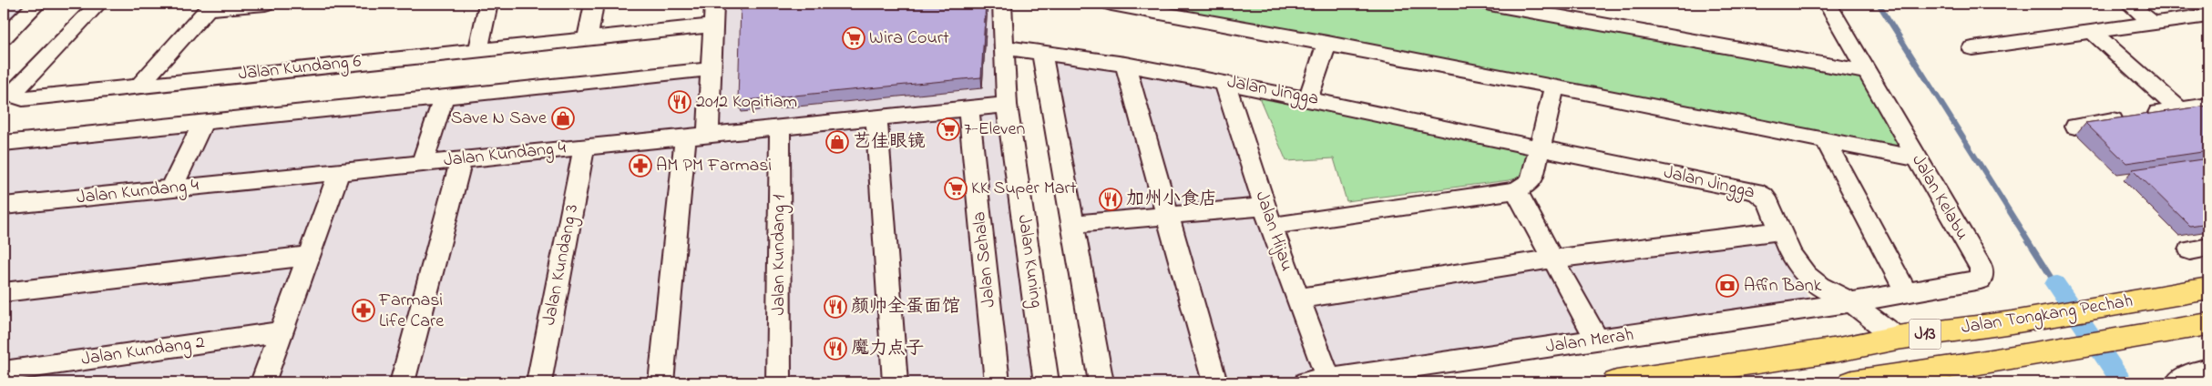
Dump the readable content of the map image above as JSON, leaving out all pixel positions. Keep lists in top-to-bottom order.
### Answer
{
  "streets": {
    "main road": ["Jalan Tongkang Pechah", "J13"],
    "street": [
      "Jalan Kundang 6",
      "Jalan Jingga",
      "Jalan Kundang 4",
      "Jalan Kelabu",
      "Jalan Hijau",
      "Jalan Kundang 1",
      "Jalan Sehala",
      "Jalan Kuning",
      "Jalan Kundang 3",
      "Jalan Merah",
      "Jalan Kundang 2"
    ]
  },
  "crossings": [
    ["Jalan Jingga", "Jalan Kelabu"],
    ["Jalan Jingga", "Jalan Hijau"],
    ["Jalan Jingga", "Jalan Kuning"],
    ["Jalan Jingga", "Jalan Tongkang Pechah"],
    ["Jalan Jingga", "Jalan Merah"],
    ["Jalan Kundang 4", "Jalan Kundang 1"],
    ["Jalan Kundang 4", "Jalan Sehala"],
    ["Jalan Kundang 4", "Jalan Kuning"],
    ["Jalan Kundang 4", "Jalan Kundang 3"],
    ["Jalan Kelabu", "Jalan Merah"],
    ["Jalan Hijau", "Jalan Merah"]
  ],
  "places": {
    "supermarket": ["Wira Court", "7-Eleven", "KK Super Mart"],
    "restaurant": [
      "2012 Kopitiam",
      "加州小食店",
      "颜帅全蛋面馆",
      "魔力点子"
    ],
    "shop": ["Save N Save", "艺佳眼镜"],
    "pharmacy": ["AM PM Farmasi", "Farmasi Life Care"],
    "bank": ["Affin Bank"]
  }
}
